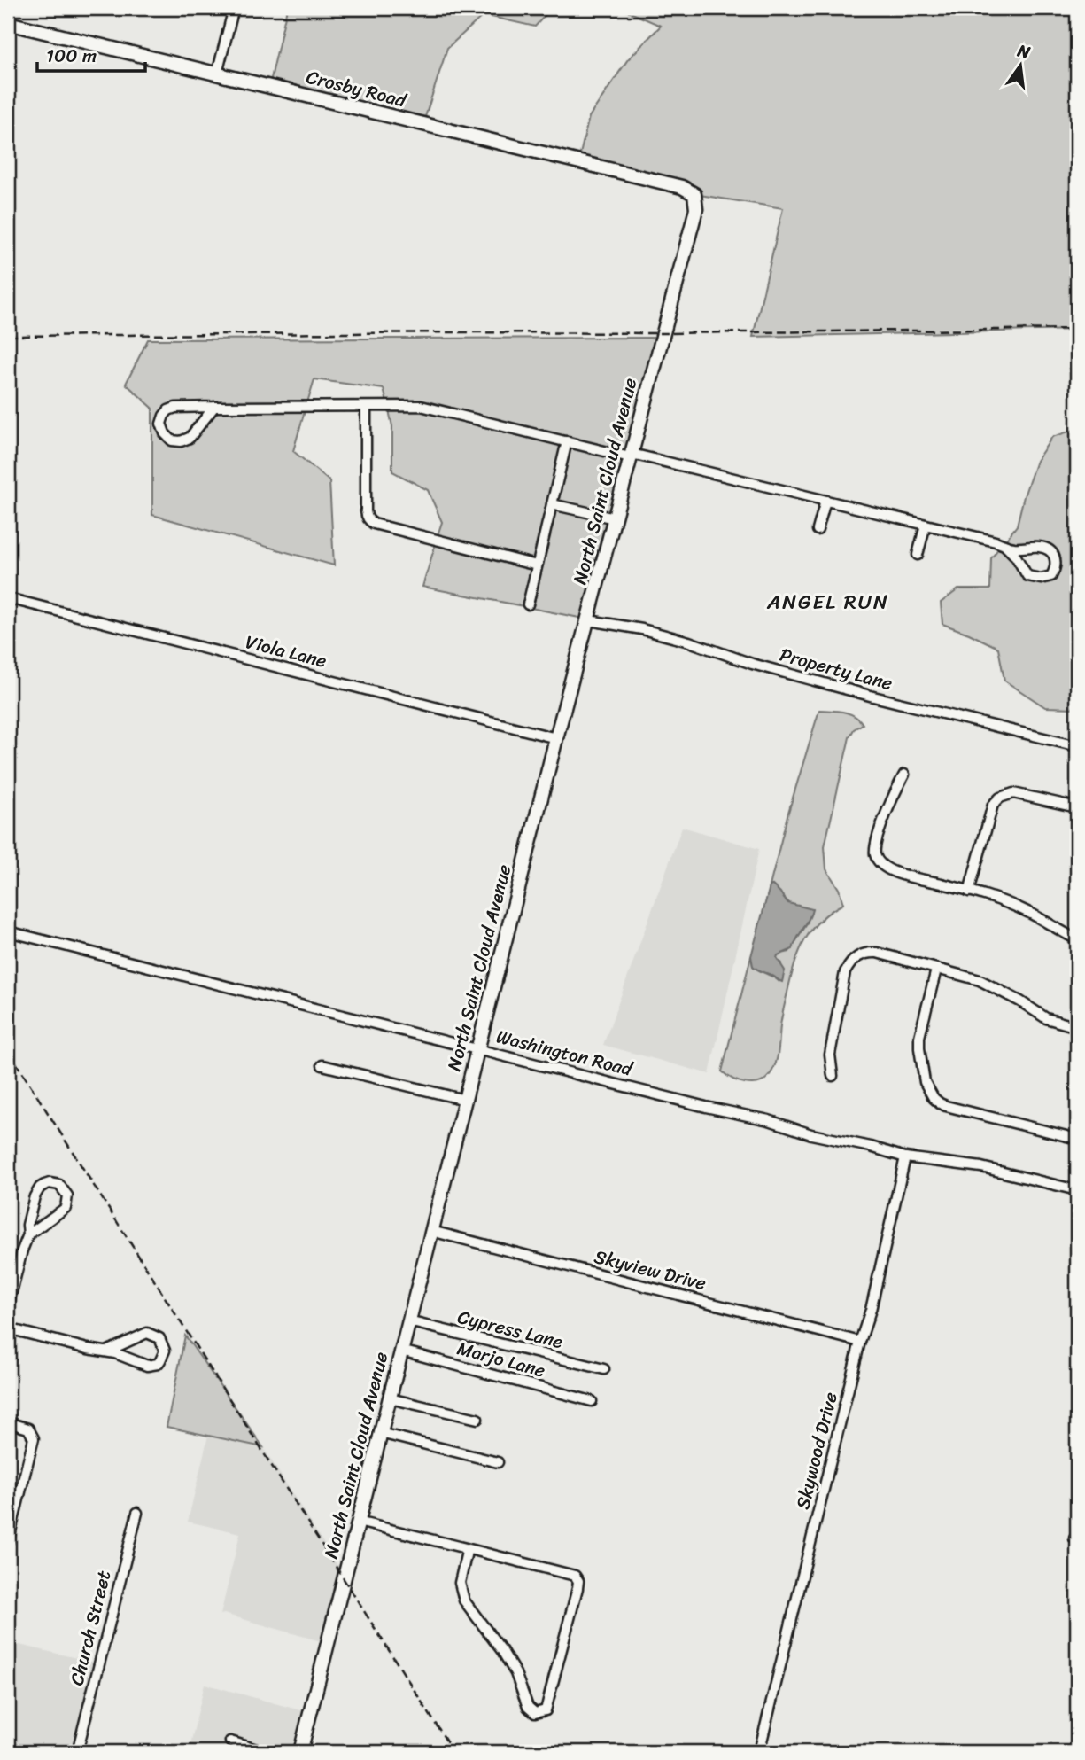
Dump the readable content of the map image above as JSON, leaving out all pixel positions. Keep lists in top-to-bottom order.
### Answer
{
  "streets": {
    "street": [
      "Crosby Road",
      "North Saint Cloud Avenue",
      "Viola Lane",
      "Property Lane",
      "Washington Road",
      "Skyview Drive",
      "Cypress Lane",
      "Marjo Lane",
      "Skywood Drive",
      "Church Street"
    ]
  },
  "crossings": [
    ["Crosby Road", "North Saint Cloud Avenue"],
    ["North Saint Cloud Avenue", "Viola Lane"],
    ["North Saint Cloud Avenue", "Property Lane"],
    ["North Saint Cloud Avenue", "Washington Road"],
    ["North Saint Cloud Avenue", "Skyview Drive"],
    ["North Saint Cloud Avenue", "Cypress Lane"],
    ["North Saint Cloud Avenue", "Marjo Lane"],
    ["Washington Road", "Skywood Drive"],
    ["Skyview Drive", "Skywood Drive"]
  ],
  "districts": ["ANGEL RUN"],
  "scale_bar": "100 m",
  "north": "top"
}
